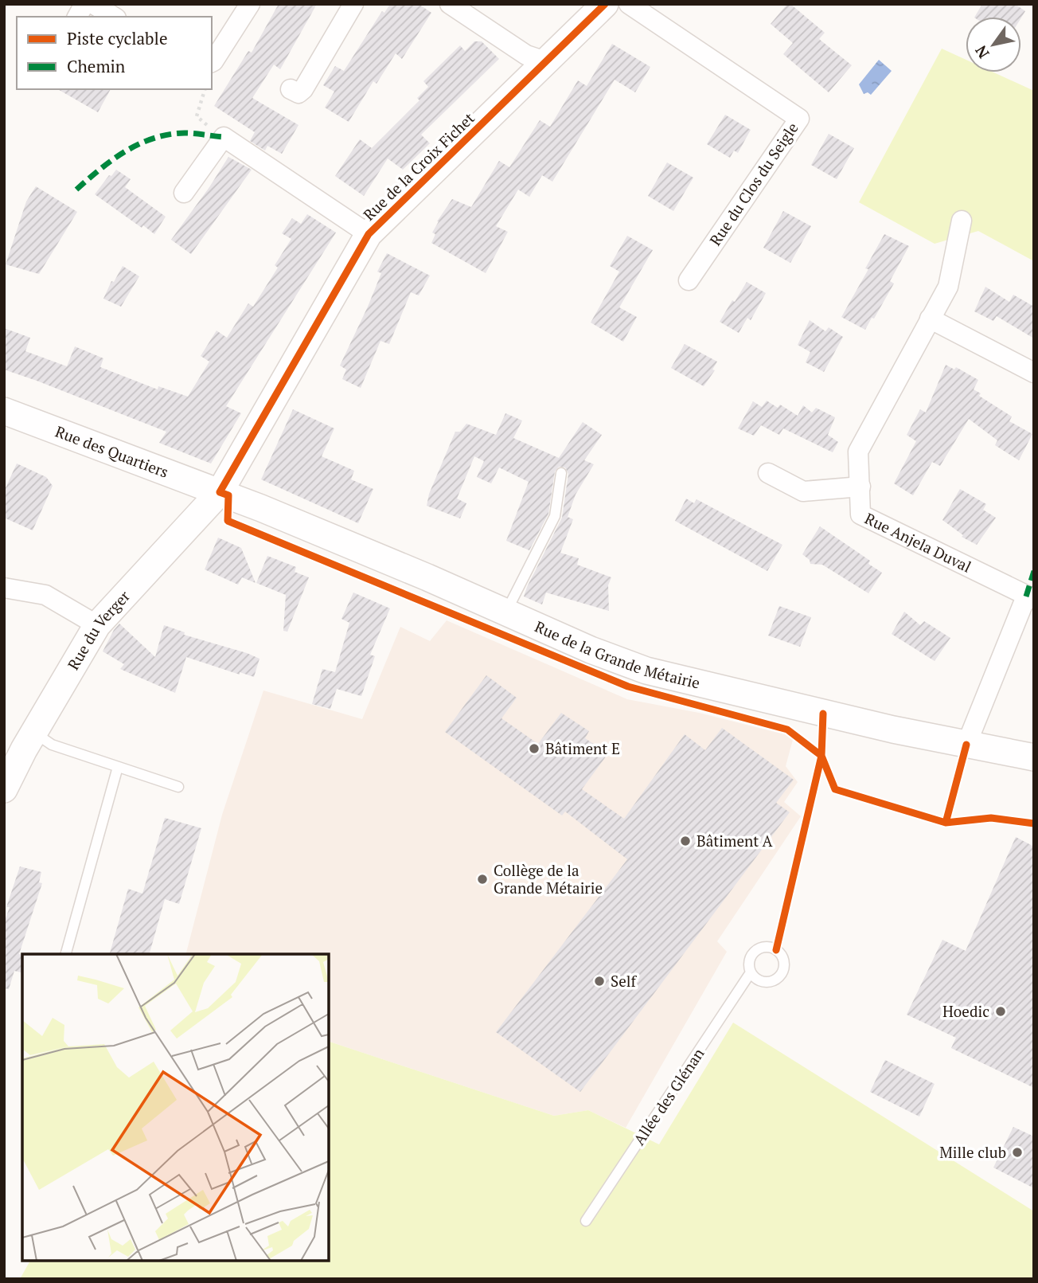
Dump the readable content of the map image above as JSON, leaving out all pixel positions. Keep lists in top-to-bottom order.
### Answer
{
  "streets": {
    "main road": [
      "Rue de la Croix Fichet",
      "Rue des Quartiers",
      "Rue du Verger",
      "Rue de la Grande Métairie"
    ],
    "street": ["Rue du Clos du Seigle", "Rue Anjela Duval"],
    "lane": ["Allée des Glénan"]
  },
  "crossings": [
    ["Rue de la Croix Fichet", "Rue des Quartiers"],
    ["Rue de la Croix Fichet", "Rue du Verger"],
    ["Rue de la Croix Fichet", "Rue de la Grande Métairie"],
    ["Rue des Quartiers", "Rue du Verger"],
    ["Rue des Quartiers", "Rue de la Grande Métairie"],
    ["Rue Anjela Duval", "Rue de la Grande Métairie"],
    ["Rue du Verger", "Rue de la Grande Métairie"]
  ],
  "places": [
    "Bâtiment E",
    "Bâtiment A",
    "Collège de la Grande Métairie",
    "Self",
    "Hoedic",
    "Mille club"
  ],
  "legend": ["Piste cyclable", "Chemin"],
  "north": "bottom left"
}
